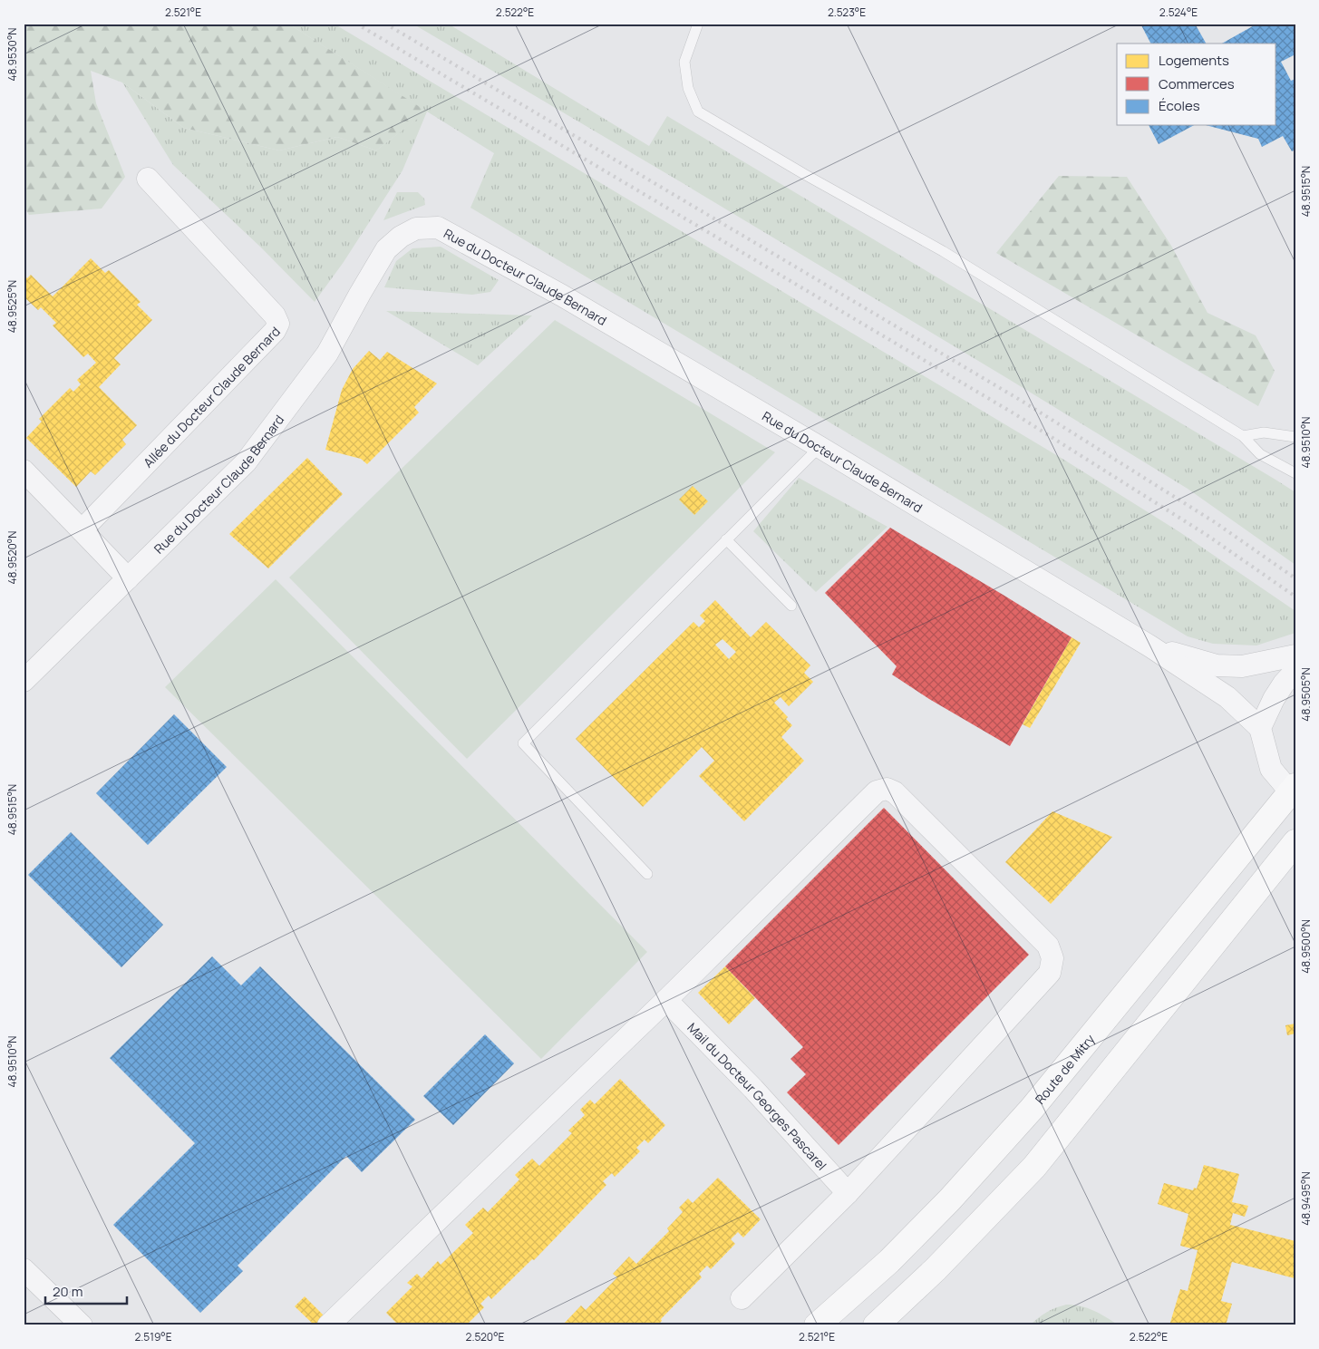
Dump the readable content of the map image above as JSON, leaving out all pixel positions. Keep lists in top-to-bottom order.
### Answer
{
  "streets": {
    "main road": ["Route de Mitry"],
    "street": ["Rue du Docteur Claude Bernard", "Allée du Docteur Claude Bernard", "Mail du Docteur Georges Pascarel"]
  },
  "legend": ["Logements", "Commerces", "Écoles"],
  "scale_bar": "20 m",
  "coordinates": [
    "2.521°E",
    "2.522°E",
    "2.523°E",
    "2.524°E",
    "48.9530°N",
    "48.9515°N",
    "48.9525°N",
    "48.9510°N",
    "48.9520°N",
    "48.9505°N",
    "48.9500°N",
    "48.9495°N",
    "2.519°E",
    "2.520°E"
  ]
}
